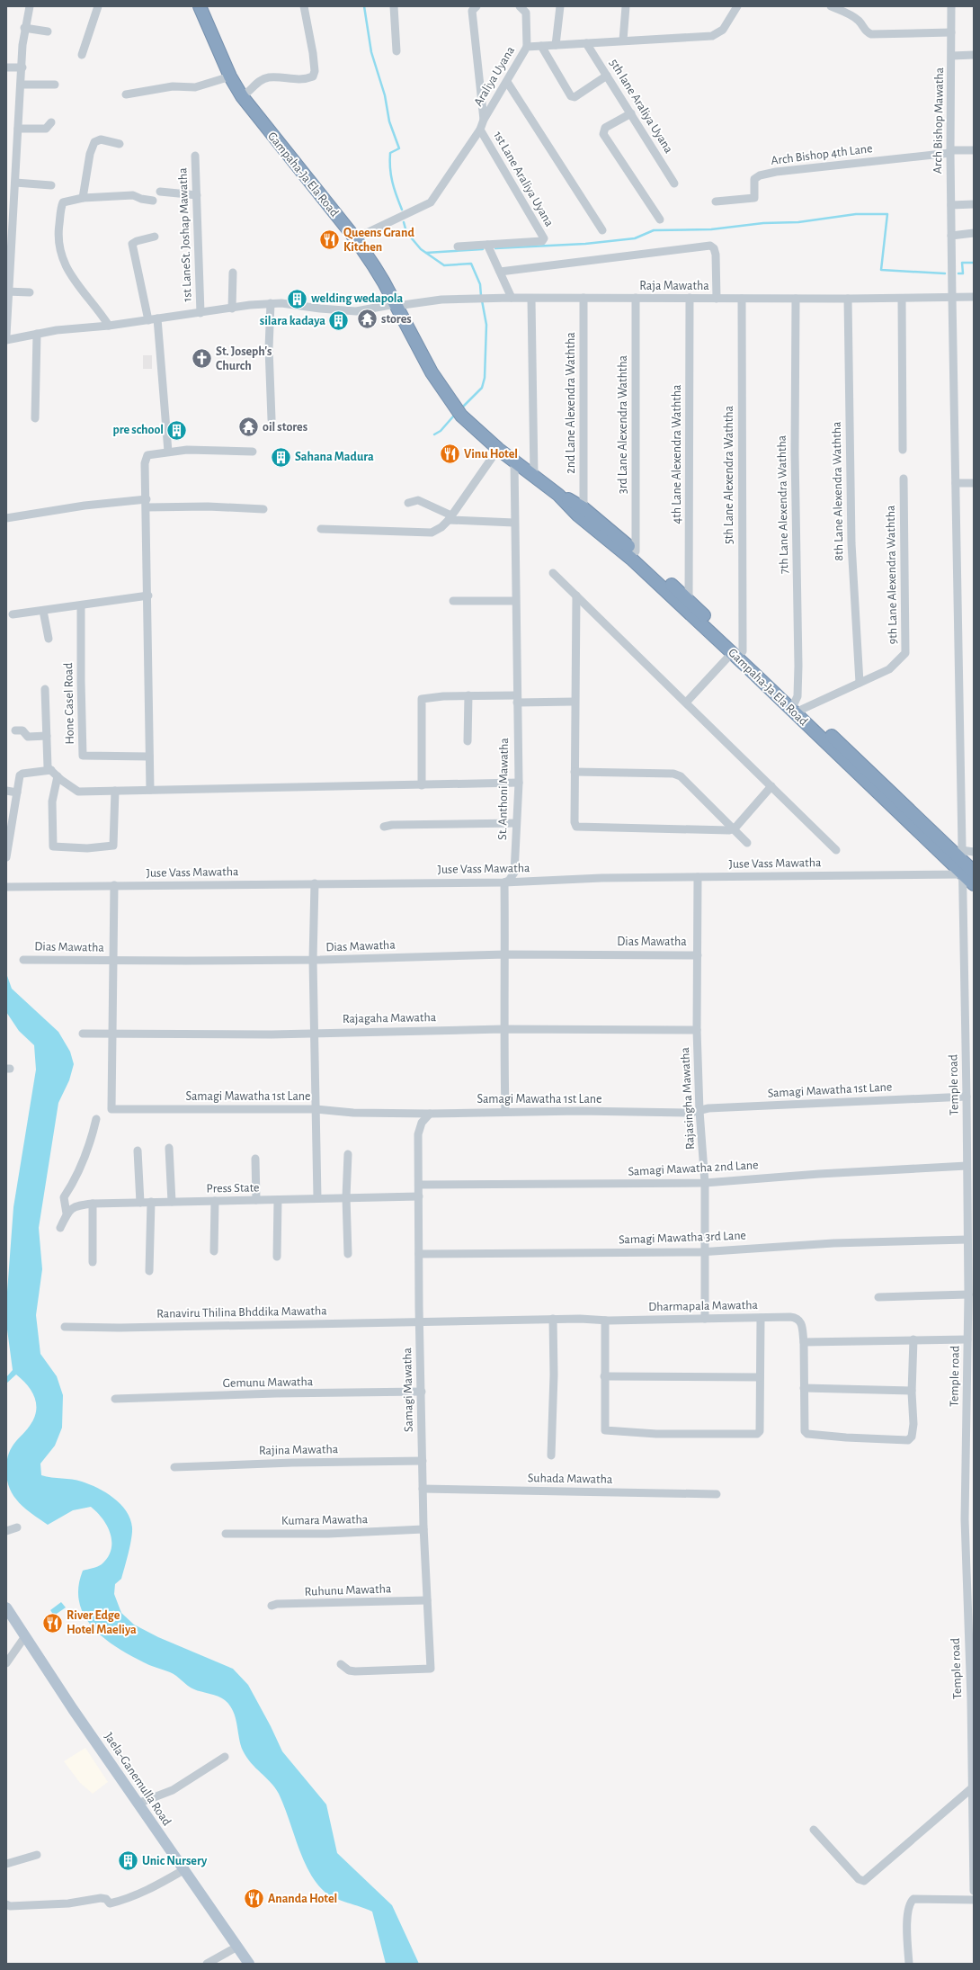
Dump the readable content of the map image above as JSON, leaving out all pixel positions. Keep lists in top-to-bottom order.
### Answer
{
  "streets": {
    "highway": ["Gampaha-Ja Ela Road"],
    "main road": ["Jaela-Ganemulla Road"],
    "street": [
      "Araliya Uyana",
      "5th lane Araliya Uyana",
      "Arch Bishop Mawatha",
      "Arch Bishop 4th Lane",
      "1st Lane Araliya Uyana",
      "1st LaneSt. Joshap Mawatha",
      "Raja Mawatha",
      "2nd Lane Alexendra Waththa",
      "3rd Lane Alexendra Waththa",
      "4th Lane Alexendra Waththa",
      "5th Lane Alexendra Waththa",
      "8th Lane Alexendra Waththa",
      "7th Lane Alexendra Waththa",
      "9th Lane Alexendra Waththa",
      "Hone Casel Road",
      "St. Anthoni Mawatha",
      "Juse Vass Mawatha",
      "Dias Mawatha",
      "Rajagaha Mawatha",
      "Temple road",
      "Samagi Mawatha 1st Lane",
      "Rajasingha Mawatha",
      "Samagi Mawatha 2nd Lane",
      "Press State",
      "Samagi Mawatha 3rd Lane",
      "Dharmapala Mawatha",
      "Ranaviru Thilina Bhddika Mawatha",
      "Gemunu Mawatha",
      "Samagi Mawatha",
      "Rajina Mawatha",
      "Suhada Mawatha",
      "Kumara Mawatha",
      "Ruhunu Mawatha"
    ]
  },
  "crossings": [
    ["Araliya Uyana", "5th lane Araliya Uyana"],
    ["Araliya Uyana", "Gampaha-Ja Ela Road"],
    ["Araliya Uyana", "1st Lane Araliya Uyana"],
    ["Arch Bishop Mawatha", "Arch Bishop 4th Lane"],
    ["Arch Bishop Mawatha", "Gampaha-Ja Ela Road"],
    ["Arch Bishop Mawatha", "Raja Mawatha"],
    ["Gampaha-Ja Ela Road", "Raja Mawatha"],
    ["Gampaha-Ja Ela Road", "2nd Lane Alexendra Waththa"],
    ["Gampaha-Ja Ela Road", "3rd Lane Alexendra Waththa"],
    ["Gampaha-Ja Ela Road", "4th Lane Alexendra Waththa"],
    ["Gampaha-Ja Ela Road", "5th Lane Alexendra Waththa"],
    ["Gampaha-Ja Ela Road", "7th Lane Alexendra Waththa"],
    ["Gampaha-Ja Ela Road", "9th Lane Alexendra Waththa"],
    ["Gampaha-Ja Ela Road", "St. Anthoni Mawatha"],
    ["Gampaha-Ja Ela Road", "Juse Vass Mawatha"],
    ["Gampaha-Ja Ela Road", "Temple road"],
    ["1st LaneSt. Joshap Mawatha", "Raja Mawatha"],
    ["Raja Mawatha", "2nd Lane Alexendra Waththa"],
    ["Raja Mawatha", "3rd Lane Alexendra Waththa"],
    ["Raja Mawatha", "4th Lane Alexendra Waththa"],
    ["Raja Mawatha", "5th Lane Alexendra Waththa"],
    ["Raja Mawatha", "8th Lane Alexendra Waththa"],
    ["Raja Mawatha", "7th Lane Alexendra Waththa"],
    ["8th Lane Alexendra Waththa", "9th Lane Alexendra Waththa"],
    ["7th Lane Alexendra Waththa", "9th Lane Alexendra Waththa"],
    ["St. Anthoni Mawatha", "Juse Vass Mawatha"],
    ["Juse Vass Mawatha", "Temple road"],
    ["Juse Vass Mawatha", "Rajasingha Mawatha"],
    ["Dias Mawatha", "Rajasingha Mawatha"],
    ["Rajagaha Mawatha", "Samagi Mawatha 1st Lane"],
    ["Rajagaha Mawatha", "Rajasingha Mawatha"],
    ["Temple road", "Samagi Mawatha 1st Lane"],
    ["Temple road", "Samagi Mawatha 2nd Lane"],
    ["Temple road", "Samagi Mawatha 3rd Lane"],
    ["Samagi Mawatha 1st Lane", "Rajasingha Mawatha"],
    ["Samagi Mawatha 1st Lane", "Samagi Mawatha"],
    ["Rajasingha Mawatha", "Samagi Mawatha 2nd Lane"],
    ["Rajasingha Mawatha", "Samagi Mawatha 3rd Lane"],
    ["Rajasingha Mawatha", "Dharmapala Mawatha"],
    ["Samagi Mawatha 2nd Lane", "Samagi Mawatha"],
    ["Press State", "Samagi Mawatha"],
    ["Samagi Mawatha 3rd Lane", "Samagi Mawatha"],
    ["Dharmapala Mawatha", "Ranaviru Thilina Bhddika Mawatha"],
    ["Dharmapala Mawatha", "Samagi Mawatha"],
    ["Ranaviru Thilina Bhddika Mawatha", "Samagi Mawatha"],
    ["Gemunu Mawatha", "Samagi Mawatha"],
    ["Samagi Mawatha", "Rajina Mawatha"],
    ["Samagi Mawatha", "Suhada Mawatha"],
    ["Samagi Mawatha", "Kumara Mawatha"],
    ["Samagi Mawatha", "Ruhunu Mawatha"]
  ],
  "places": {
    "restaurant": [
      "Queens Grand Kitchen",
      "Vinu Hotel",
      "River Edge Hotel Maeliya",
      "Ananda Hotel"
    ],
    "building": [
      "welding wedapola",
      "silara kadaya",
      "pre school",
      "Sahana Madura",
      "Unic Nursery"
    ],
    "temple": ["stores", "oil stores"],
    "church": ["St. Joseph's Church"]
  }
}
